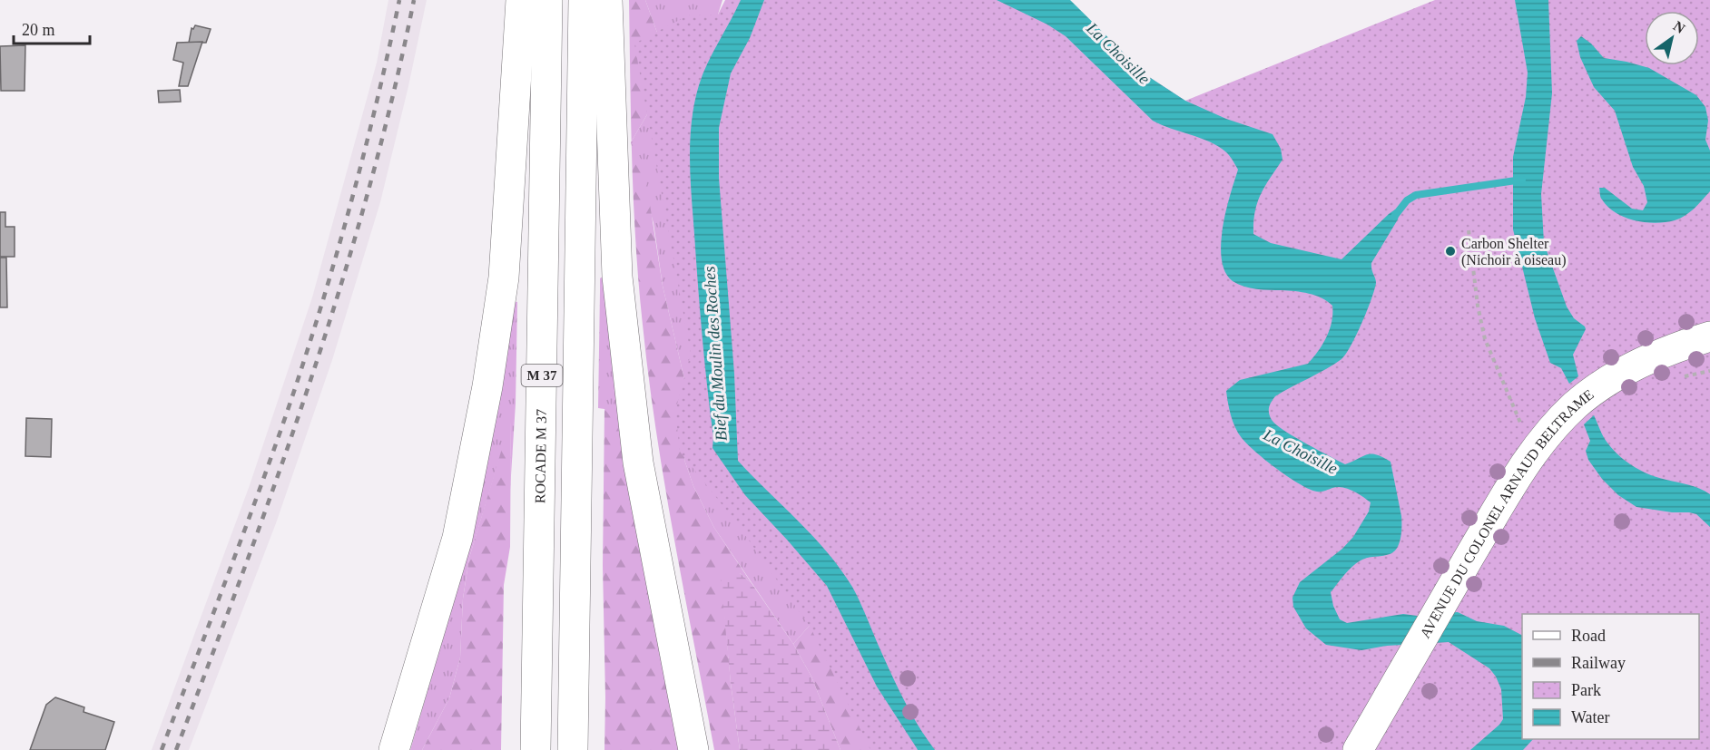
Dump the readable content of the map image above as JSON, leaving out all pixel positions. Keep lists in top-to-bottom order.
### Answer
{
  "streets": {
    "main road": ["M 37", "ROCADE M 37", "AVENUE DU COLONEL ARNAUD BELTRAME"]
  },
  "water": ["La Choisille", "Bief du Moulin des Roches"],
  "places": ["Carbon Shelter (Nichoir à oiseau)"],
  "legend": [
    "Road",
    "Railway",
    "Park",
    "Water"
  ],
  "scale_bar": "20 m",
  "north": "top right"
}
